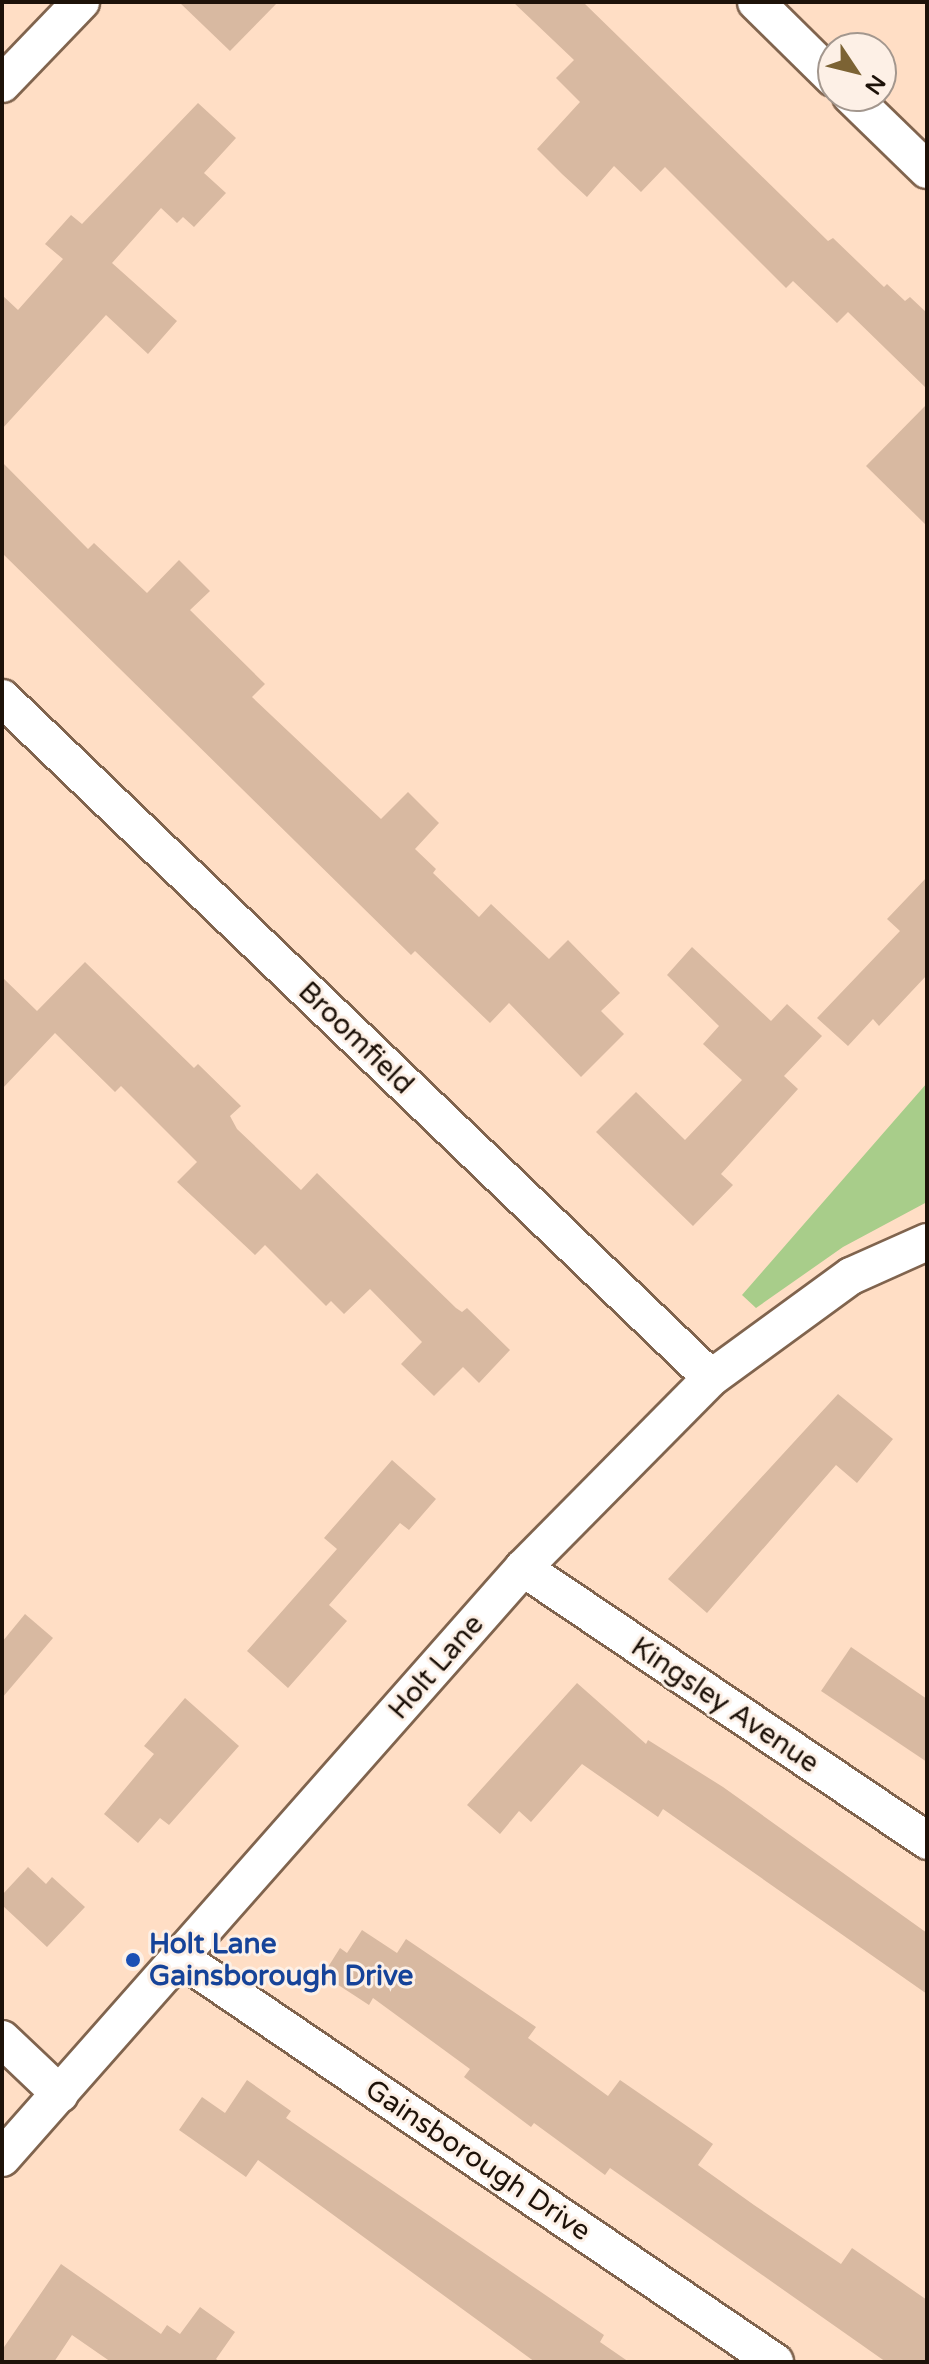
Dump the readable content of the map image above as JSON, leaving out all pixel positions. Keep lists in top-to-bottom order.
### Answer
{
  "streets": {
    "street": [
      "Broomfield",
      "Holt Lane",
      "Kingsley Avenue",
      "Gainsborough Drive"
    ]
  },
  "crossings": [
    ["Broomfield", "Holt Lane"],
    ["Holt Lane", "Kingsley Avenue"],
    ["Holt Lane", "Gainsborough Drive"]
  ],
  "places": ["Holt Lane Gainsborough Drive"],
  "north": "bottom right"
}
